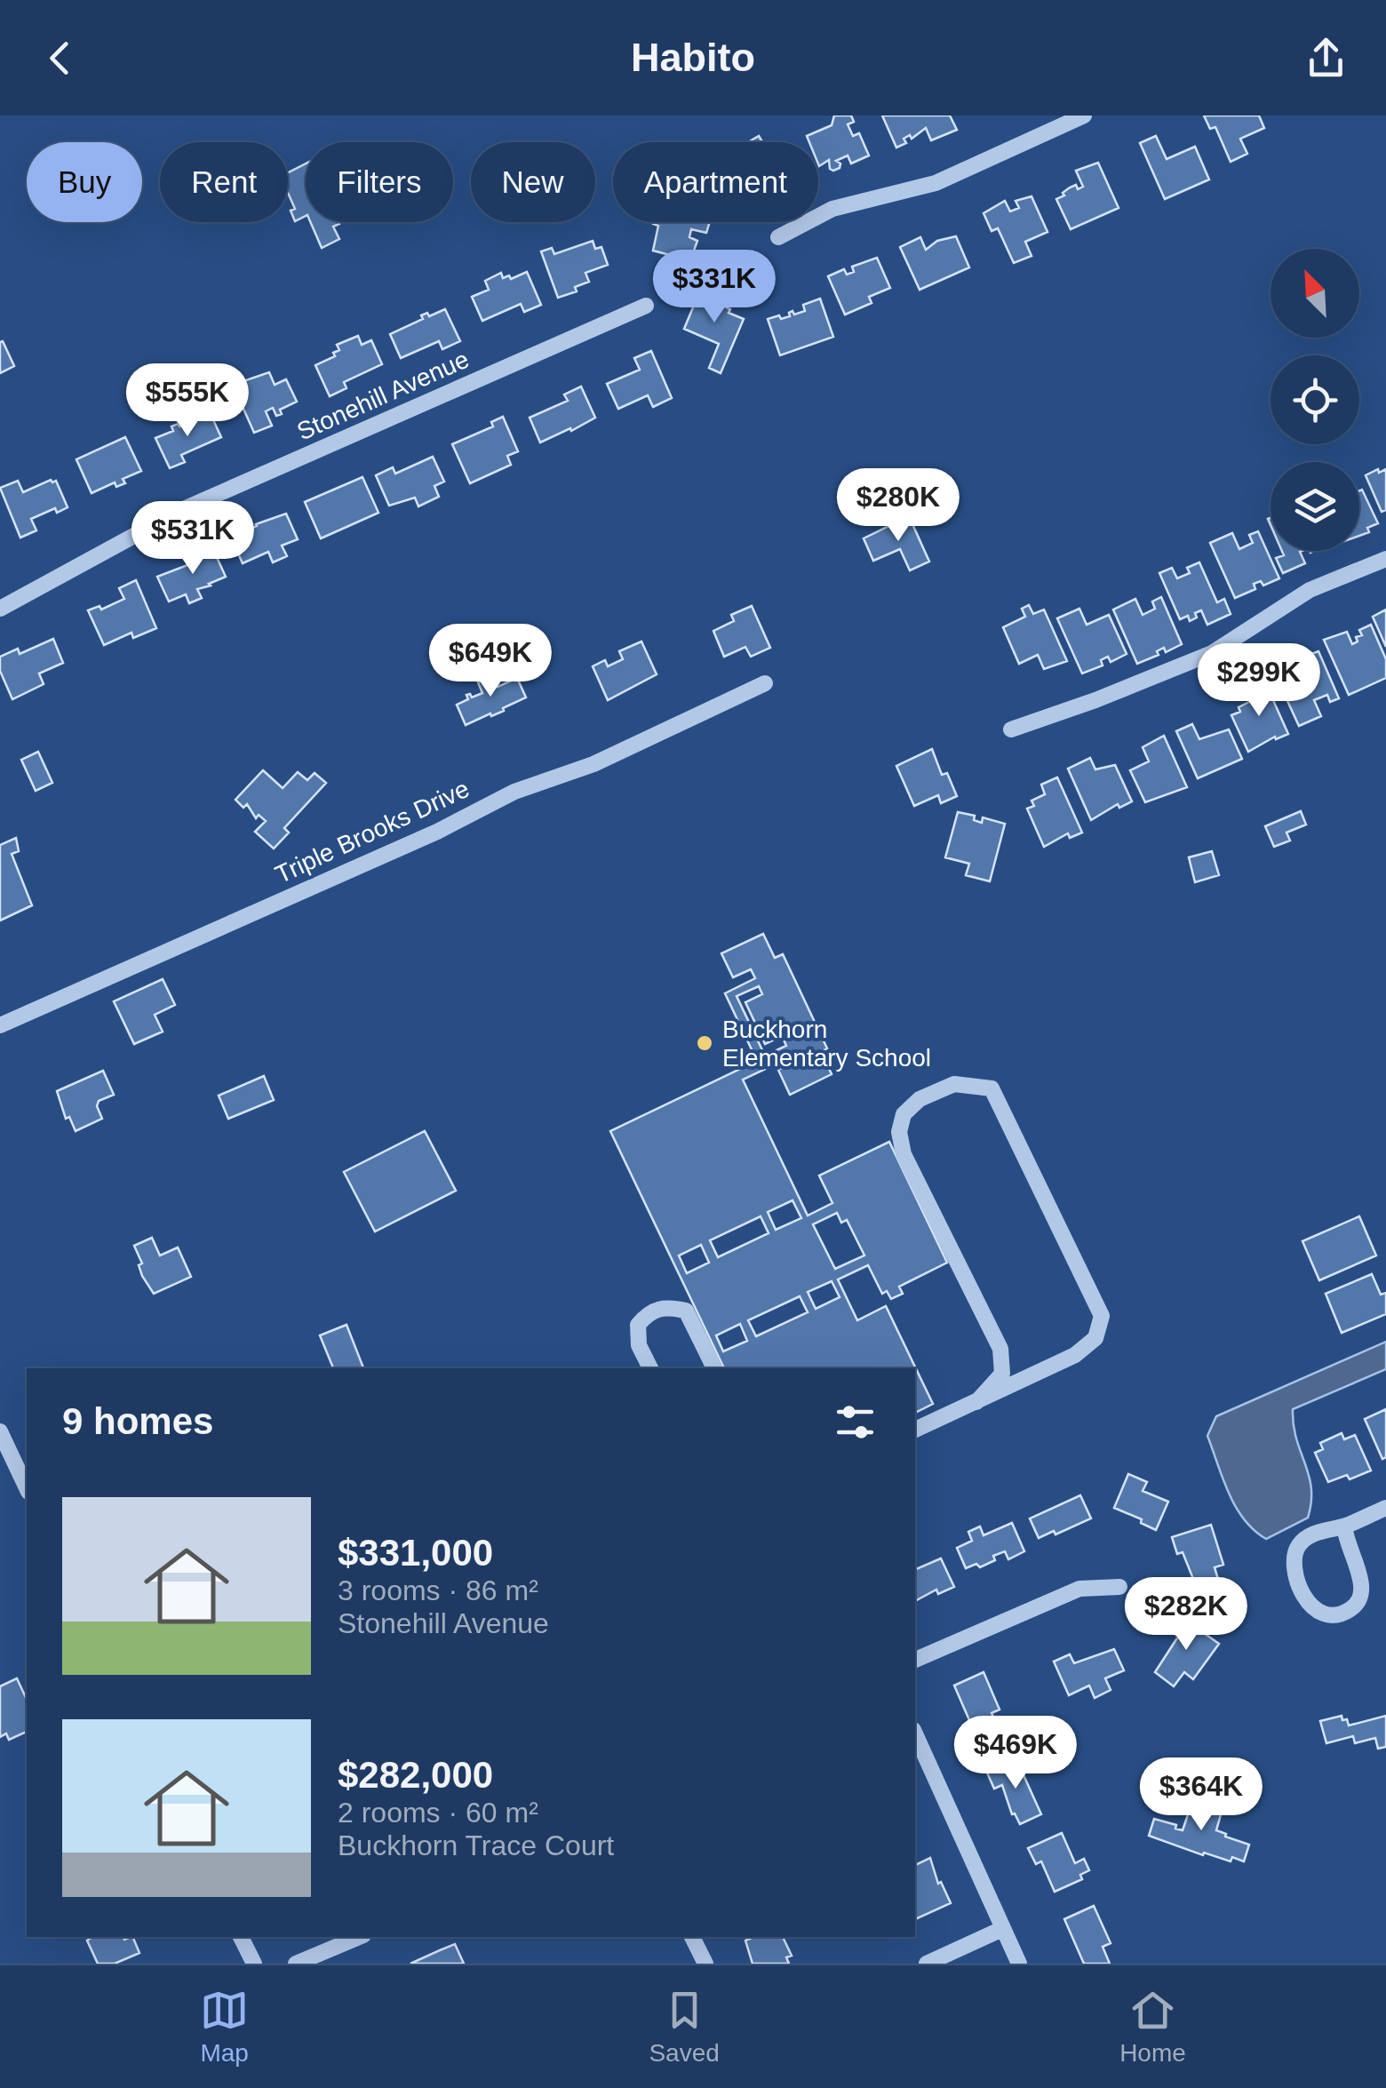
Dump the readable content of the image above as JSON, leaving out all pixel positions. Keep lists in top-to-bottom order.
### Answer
{
  "streets": {
    "street": ["Stonehill Avenue", "Triple Brooks Drive"]
  },
  "places": ["Buckhorn Elementary School"],
  "north": "top left",
  "page": {
    "header": "Habito",
    "chip": [
      "Buy",
      "Rent",
      "Filters",
      "New",
      "Apartment"
    ],
    "price": [
      "$331K",
      "$555K",
      "$280K",
      "$531K",
      "$649K",
      "$299K",
      "$282K",
      "$469K",
      "$364K"
    ],
    "heading": "9 homes",
    "list": [
      {
        "name": "$331,000",
        "note": "3 rooms · 86 m² · Stonehill Avenue"
      },
      {
        "name": "$282,000",
        "note": "2 rooms · 60 m² · Buckhorn Trace Court"
      }
    ],
    "tabs": ["Map", "Saved", "Home"]
  }
}
